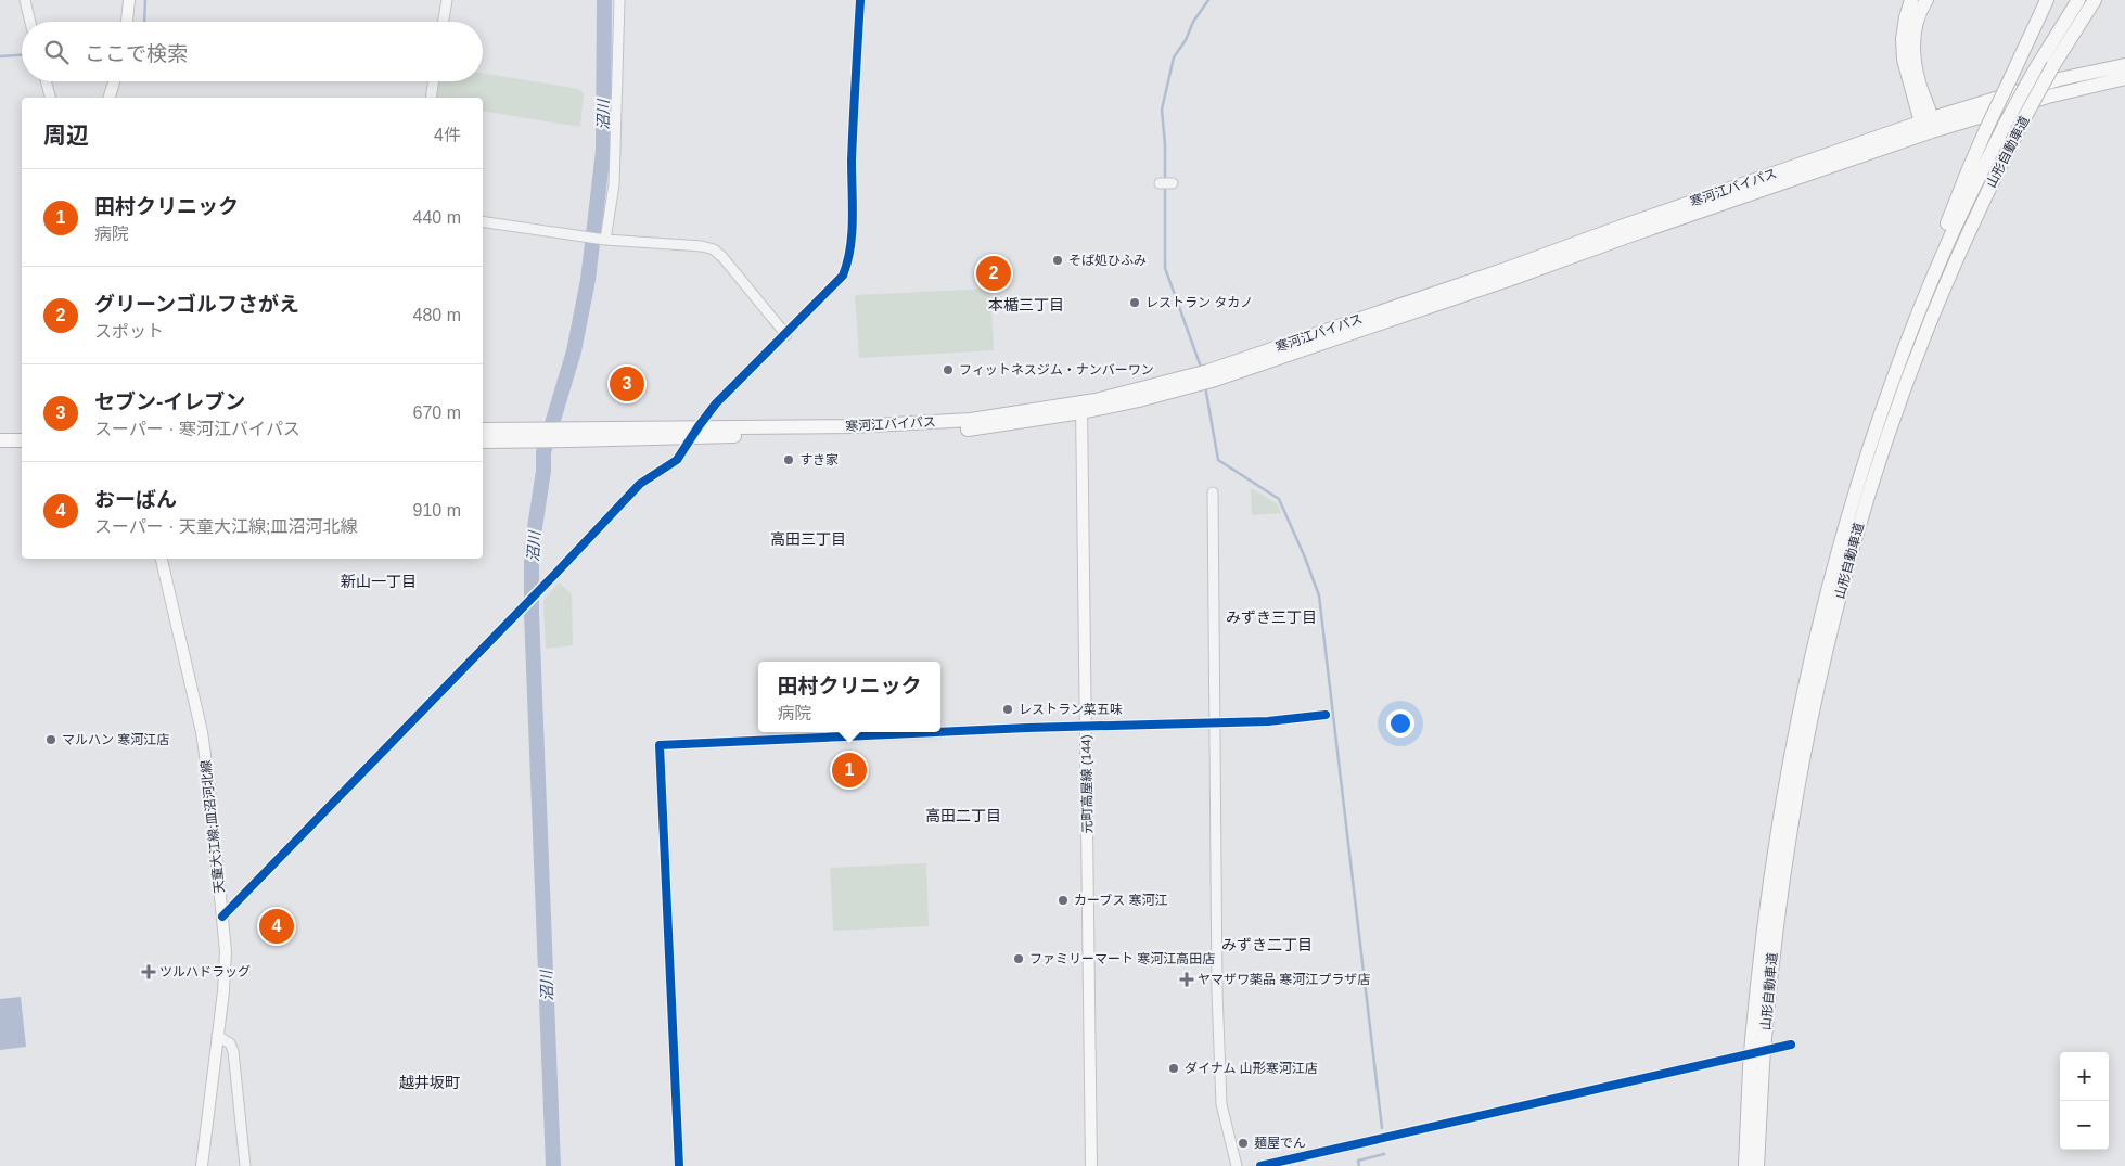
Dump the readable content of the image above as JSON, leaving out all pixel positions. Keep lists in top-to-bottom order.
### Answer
{
  "streets": {
    "highway": ["山形自動車道", "寒河江バイパス"],
    "main road": ["元町高屋線 (144)", "天童大江線;皿沼河北線"]
  },
  "crossings": [
    ["寒河江バイパス", "元町高屋線 (144)"]
  ],
  "districts": [
    "本楯三丁目",
    "高田三丁目",
    "新山一丁目",
    "みずき三丁目",
    "高田二丁目",
    "みずき二丁目",
    "越井坂町"
  ],
  "water": ["沼川"],
  "places": {
    "other": [
      "そば処ひふみ",
      "レストラン タカノ",
      "フィットネスジム・ナンバーワン",
      "すき家",
      "レストラン菜五味",
      "マルハン 寒河江店",
      "カーブス 寒河江",
      "ファミリーマート 寒河江高田店",
      "ダイナム 山形寒河江店",
      "麺屋でん"
    ],
    "health": ["ツルハドラッグ", "ヤマザワ薬品 寒河江プラザ店"]
  },
  "page": {
    "search": "ここで検索",
    "heading": ["周辺", "4件"],
    "list": [
      {
        "mark": "1",
        "name": "田村クリニック",
        "note": "病院",
        "value": "440 m"
      },
      {
        "mark": "2",
        "name": "グリーンゴルフさがえ",
        "note": "スポット",
        "value": "480 m"
      },
      {
        "mark": "3",
        "name": "セブン-イレブン",
        "note": "スーパー · 寒河江バイパス",
        "value": "670 m"
      },
      {
        "mark": "4",
        "name": "おーばん",
        "note": "スーパー · 天童大江線;皿沼河北線",
        "value": "910 m"
      }
    ],
    "pins": [
      "2",
      "3",
      "1",
      "4"
    ],
    "popup": ["田村クリニック", "病院"],
    "map_buttons": ["+", "−"]
  }
}
